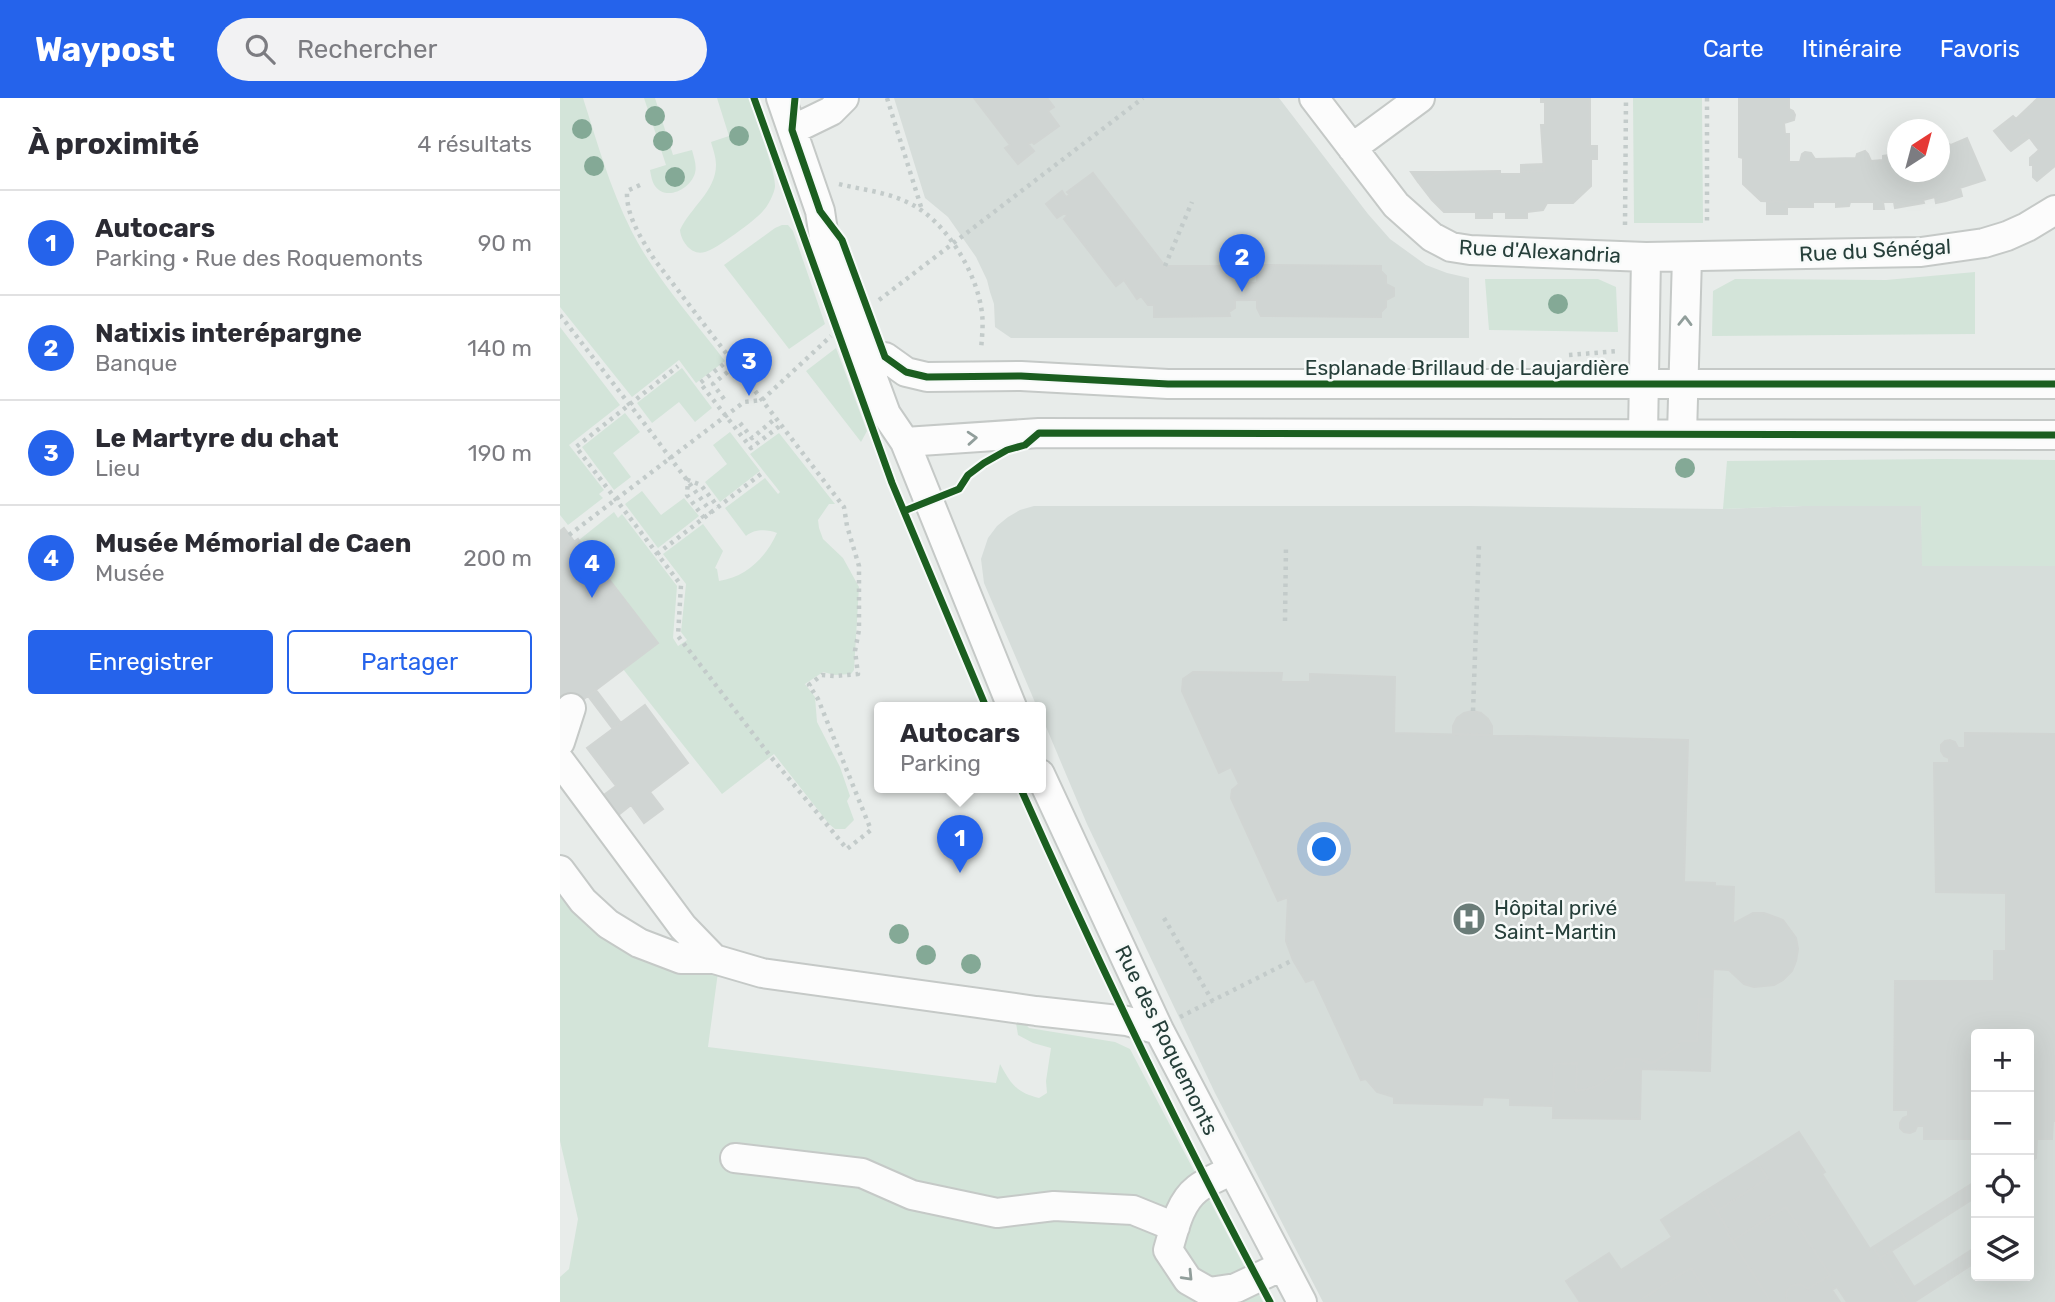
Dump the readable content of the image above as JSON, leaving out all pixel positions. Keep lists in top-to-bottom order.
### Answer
{
  "streets": {
    "street": [
      "Rue du Sénégal",
      "Rue d'Alexandria",
      "Esplanade Brillaud de Laujardière",
      "Rue des Roquemonts"
    ]
  },
  "crossings": [
    ["Rue du Sénégal", "Rue d'Alexandria"]
  ],
  "places": {
    "hospital": ["Hôpital privé Saint-Martin"]
  },
  "north": "top right",
  "page": {
    "header": "Waypost",
    "search": "Rechercher",
    "nav": ["Carte", "Itinéraire", "Favoris"],
    "heading": ["À proximité", "4 résultats"],
    "list": [
      {
        "mark": "1",
        "name": "Autocars",
        "note": "Parking · Rue des Roquemonts",
        "value": "90 m"
      },
      {
        "mark": "2",
        "name": "Natixis interépargne",
        "note": "Banque",
        "value": "140 m"
      },
      {
        "mark": "3",
        "name": "Le Martyre du chat",
        "note": "Lieu",
        "value": "190 m"
      },
      {
        "mark": "4",
        "name": "Musée Mémorial de Caen",
        "note": "Musée",
        "value": "200 m"
      }
    ],
    "pins": [
      "2",
      "3",
      "4",
      "1"
    ],
    "buttons": ["Enregistrer", "Partager"],
    "popup": ["Autocars", "Parking"],
    "map_buttons": ["+", "−"]
  }
}
